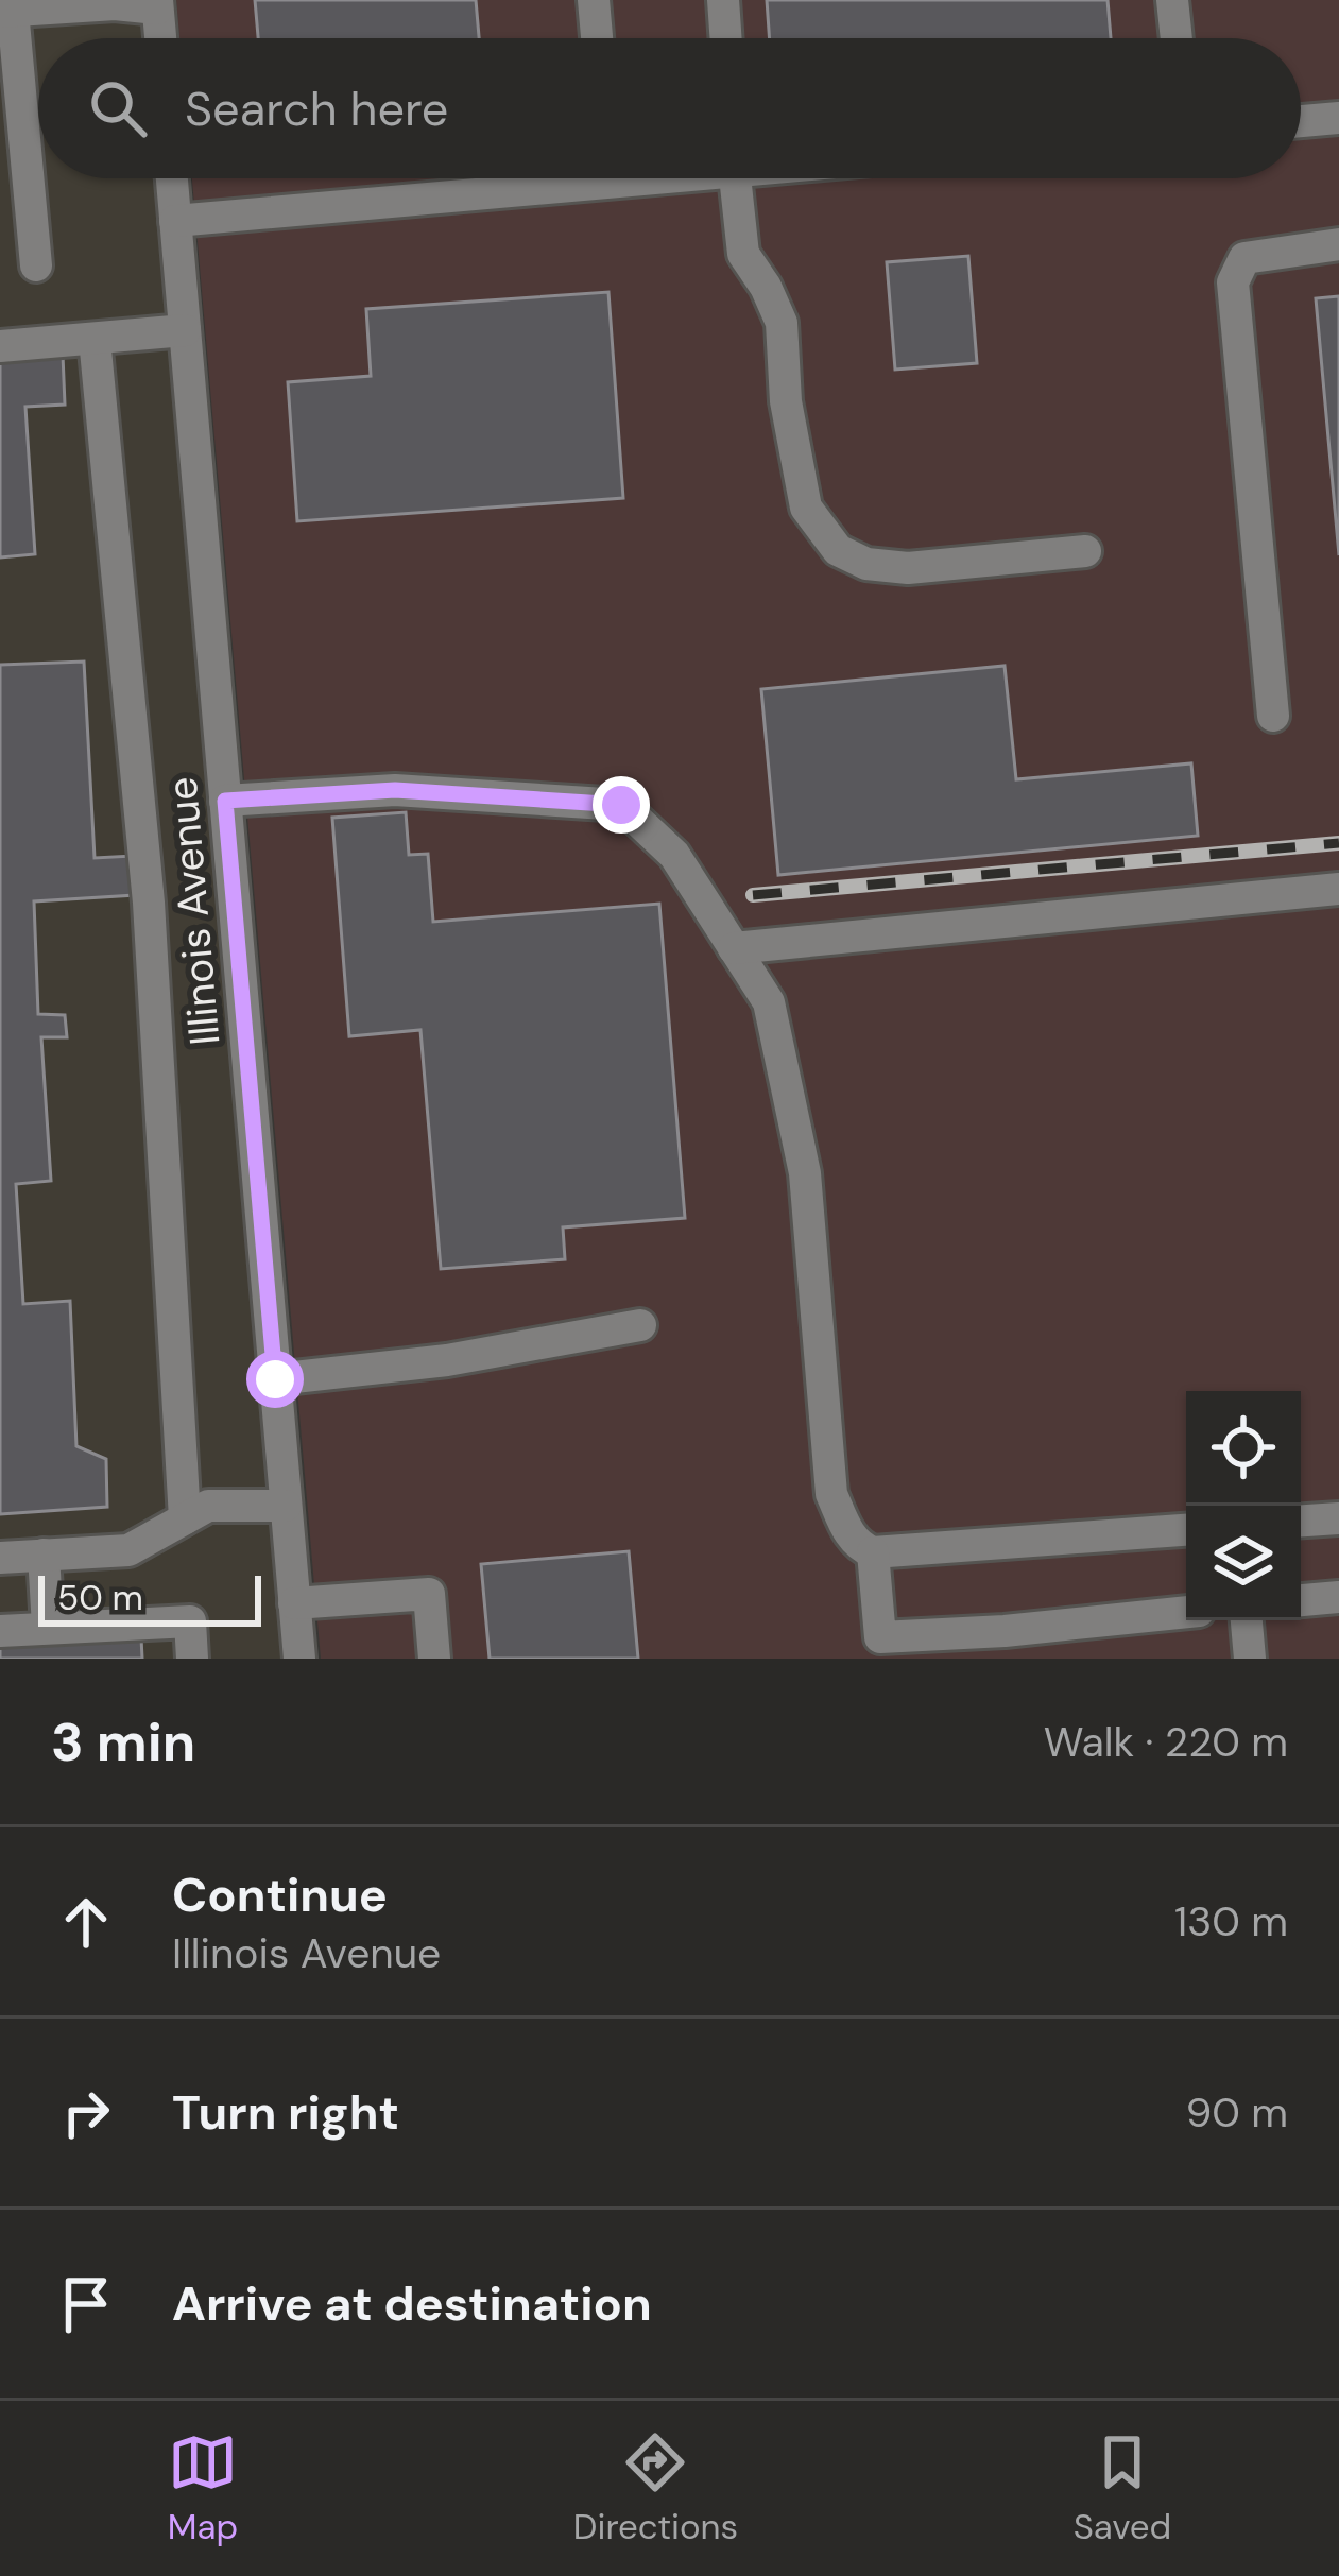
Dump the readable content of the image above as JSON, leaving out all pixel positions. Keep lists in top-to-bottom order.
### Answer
{
  "streets": {
    "street": ["Illinois Avenue"]
  },
  "scale_bar": "50 m",
  "page": {
    "search": "Search here",
    "scale": "50 m",
    "heading": ["3 min", "Walk · 220 m"],
    "list": [
      ["Continue", "Illinois Avenue", "130 m"],
      ["Turn right", "90 m"],
      "Arrive at destination"
    ],
    "nav": ["Map", "Directions", "Saved"]
  }
}
